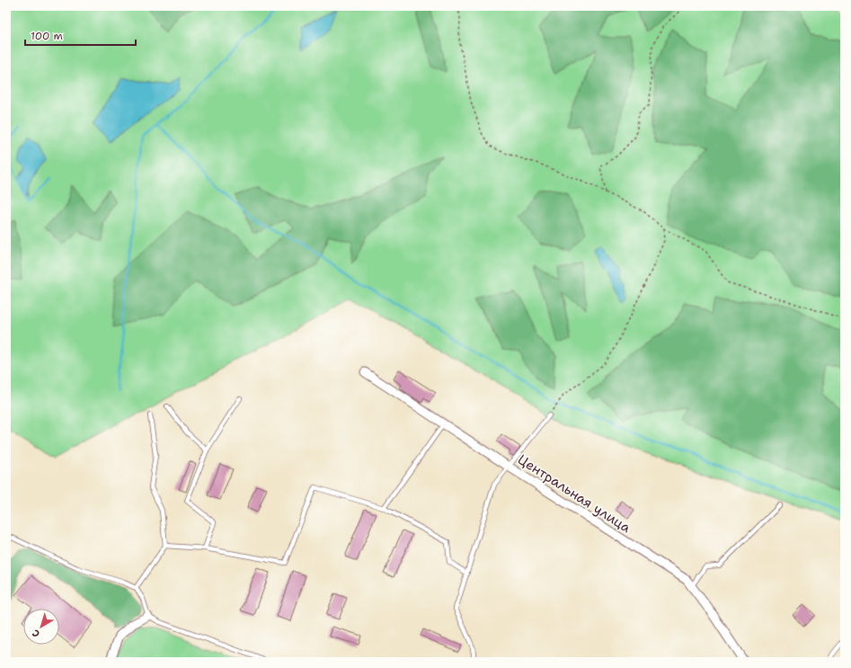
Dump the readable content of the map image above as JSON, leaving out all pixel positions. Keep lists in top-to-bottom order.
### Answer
{
  "streets": {
    "street": ["Центральная улица"]
  },
  "scale_bar": "100 m",
  "north": "bottom left"
}
